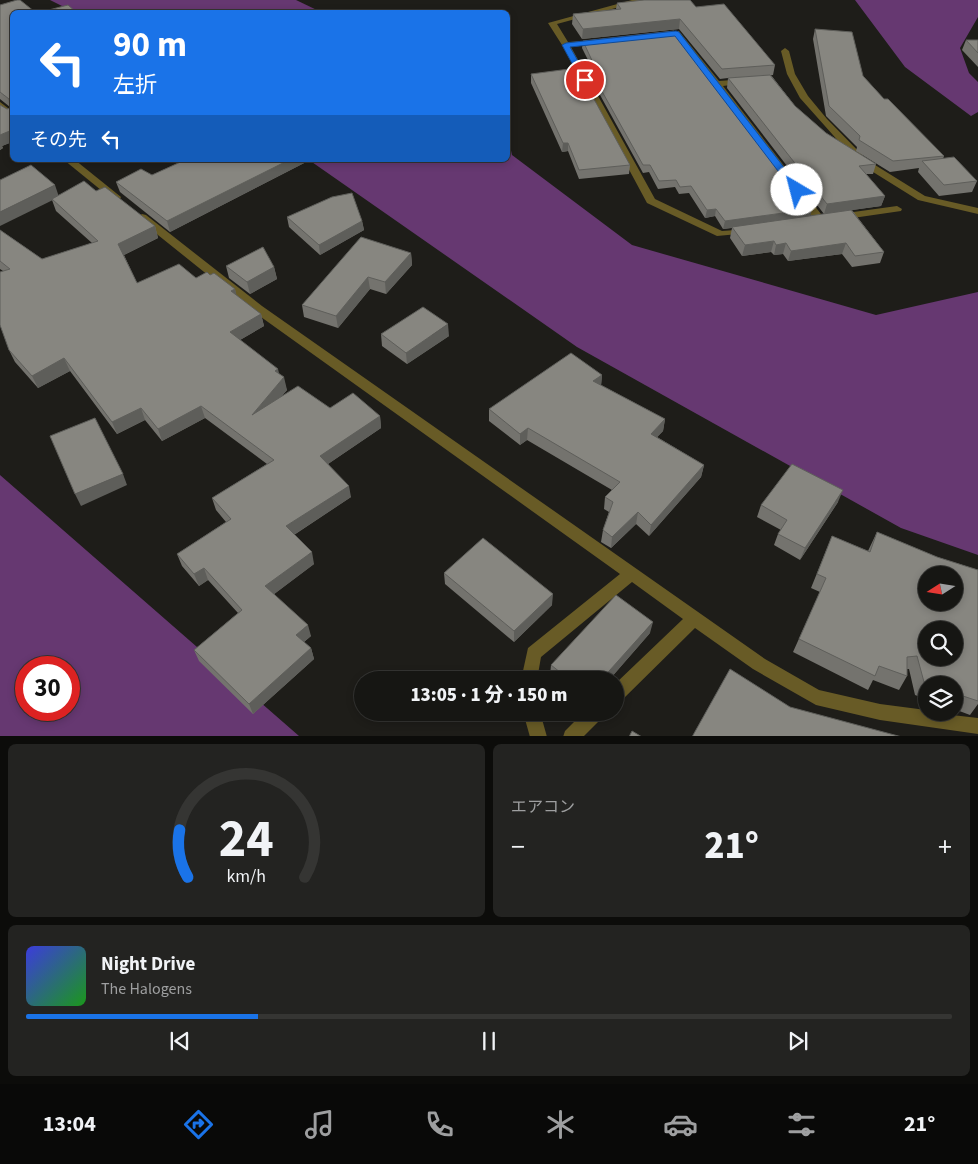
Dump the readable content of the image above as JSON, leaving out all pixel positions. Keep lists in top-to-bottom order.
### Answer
{
  "north": "left",
  "page": {
    "turn": ["90 m", "左折"],
    "then": "その先",
    "limit": "30",
    "trip": "13:05 · 1 分 · 150 m",
    "tile": "エアコン",
    "heat": ["−", "21°", "+"],
    "song": ["Night Drive", "The Halogens"],
    "tabs": ["13:04", "21°"],
    "gauge": ["24", "km/h"]
  }
}
